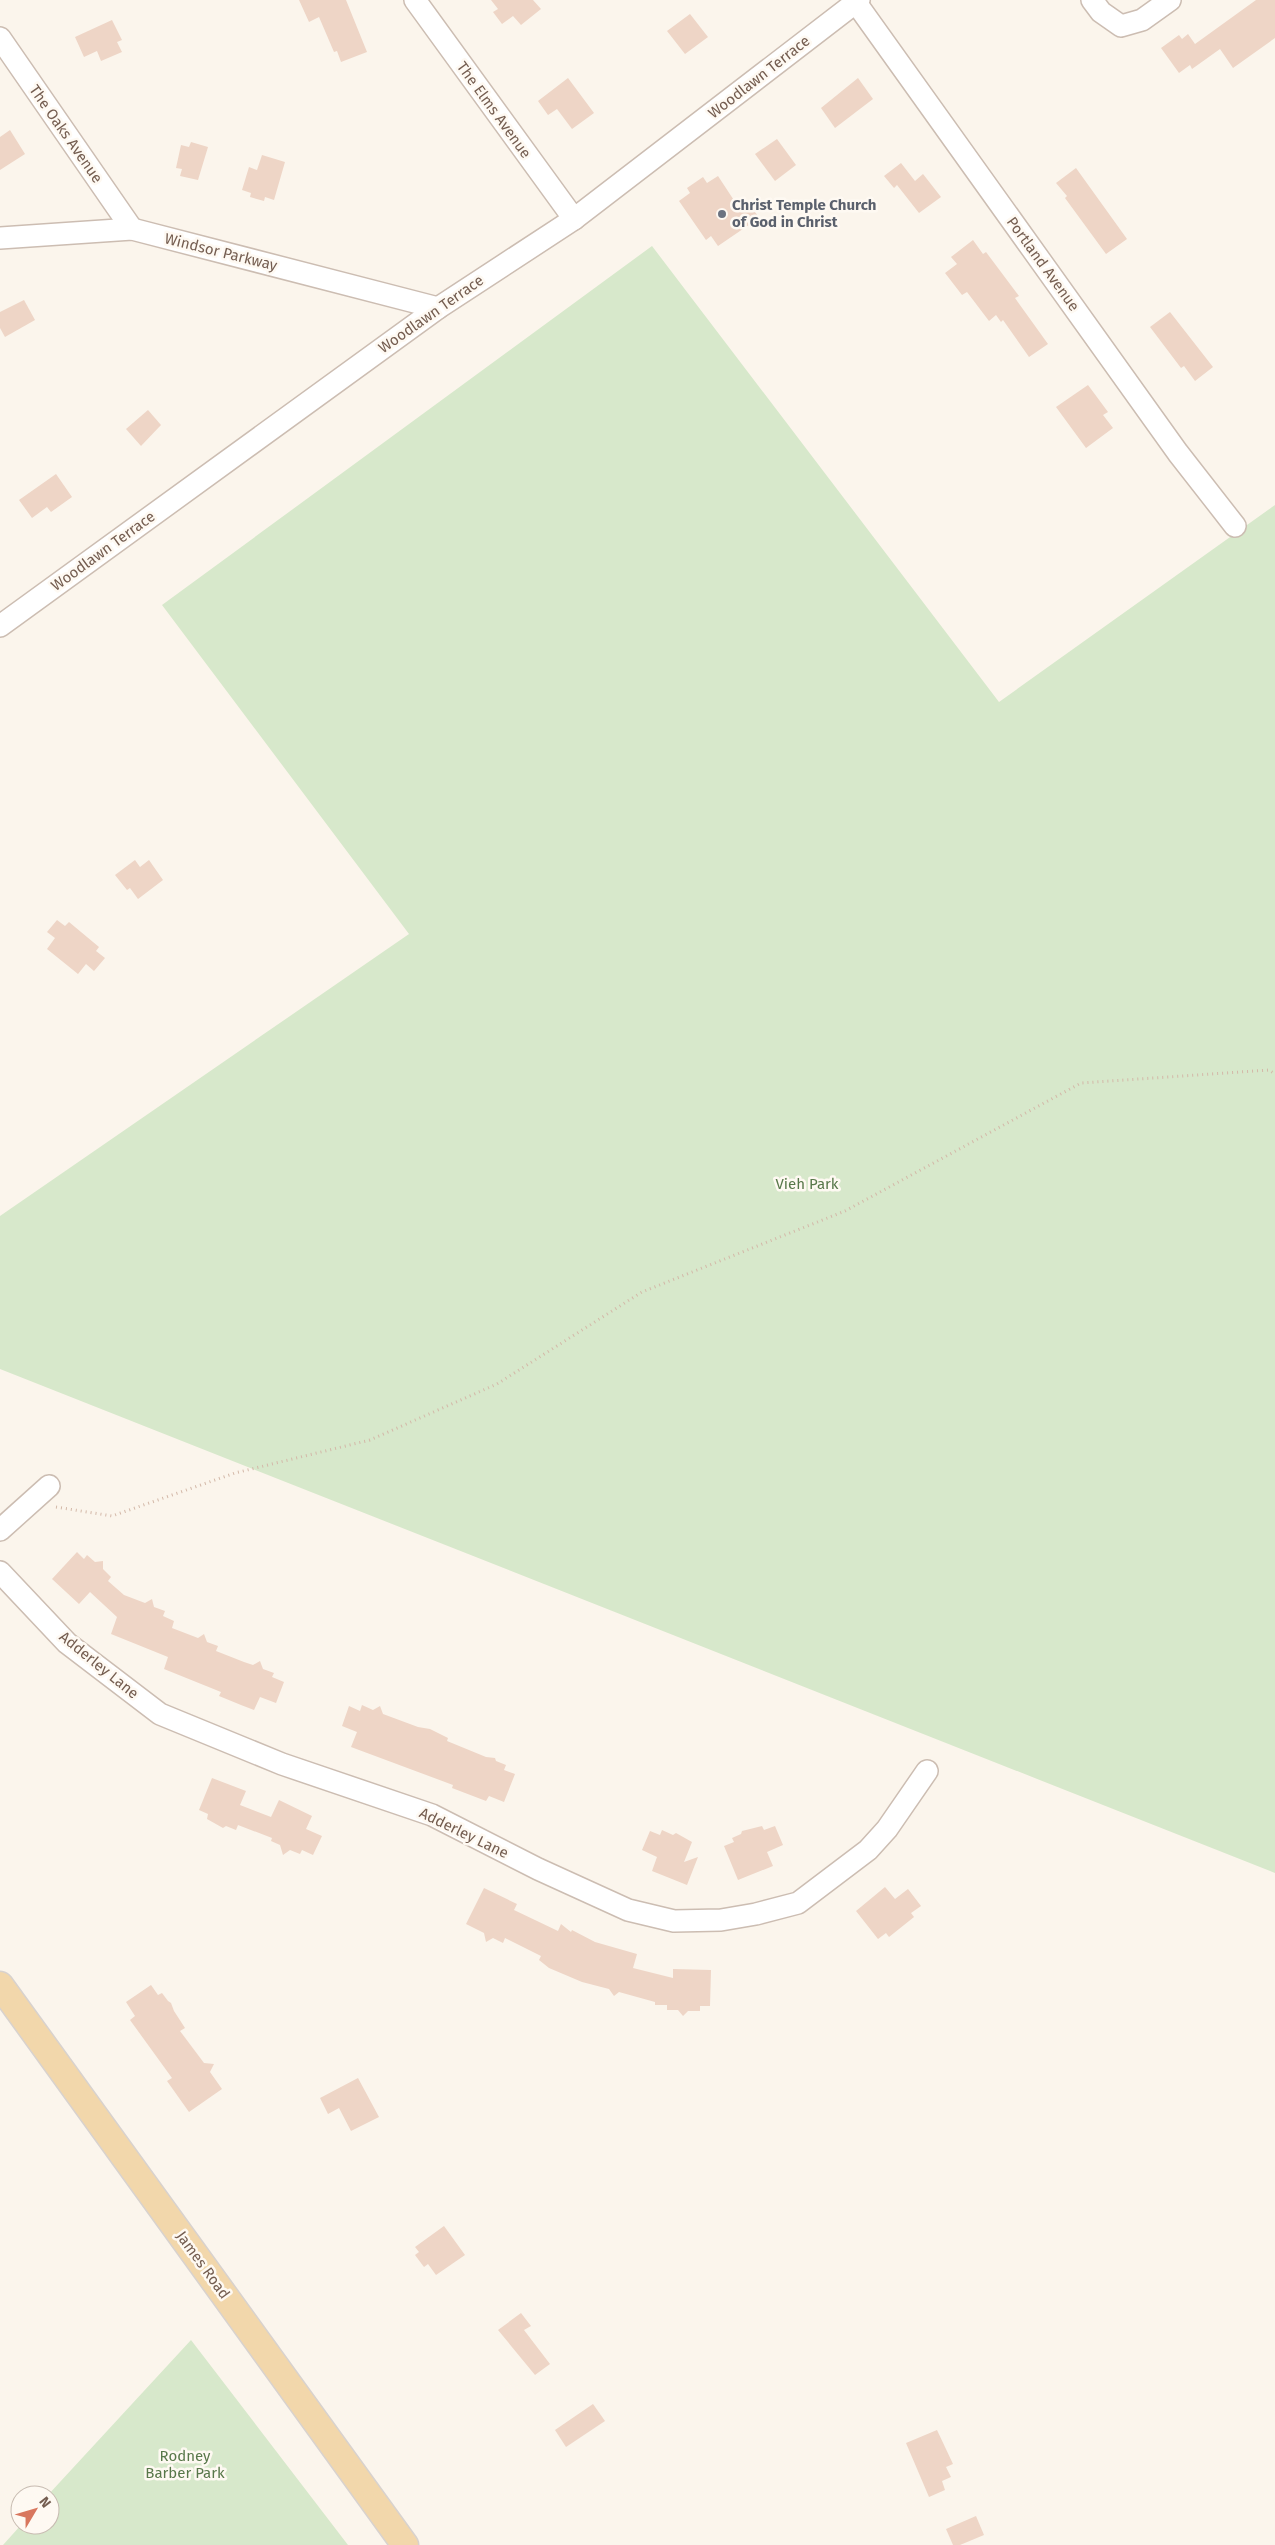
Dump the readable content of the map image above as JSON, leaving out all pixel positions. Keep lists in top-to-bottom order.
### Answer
{
  "streets": {
    "main road": ["James Road"],
    "street": [
      "Woodlawn Terrace",
      "The Elms Avenue",
      "The Oaks Avenue",
      "Windsor Parkway",
      "Portland Avenue",
      "Adderley Lane"
    ]
  },
  "crossings": [
    ["Woodlawn Terrace", "The Elms Avenue"],
    ["Woodlawn Terrace", "Windsor Parkway"],
    ["Woodlawn Terrace", "Portland Avenue"],
    ["The Oaks Avenue", "Windsor Parkway"]
  ],
  "parks": ["Vieh Park", "Rodney Barber Park"],
  "places": ["Christ Temple Church of God in Christ"],
  "north": "top right"
}
